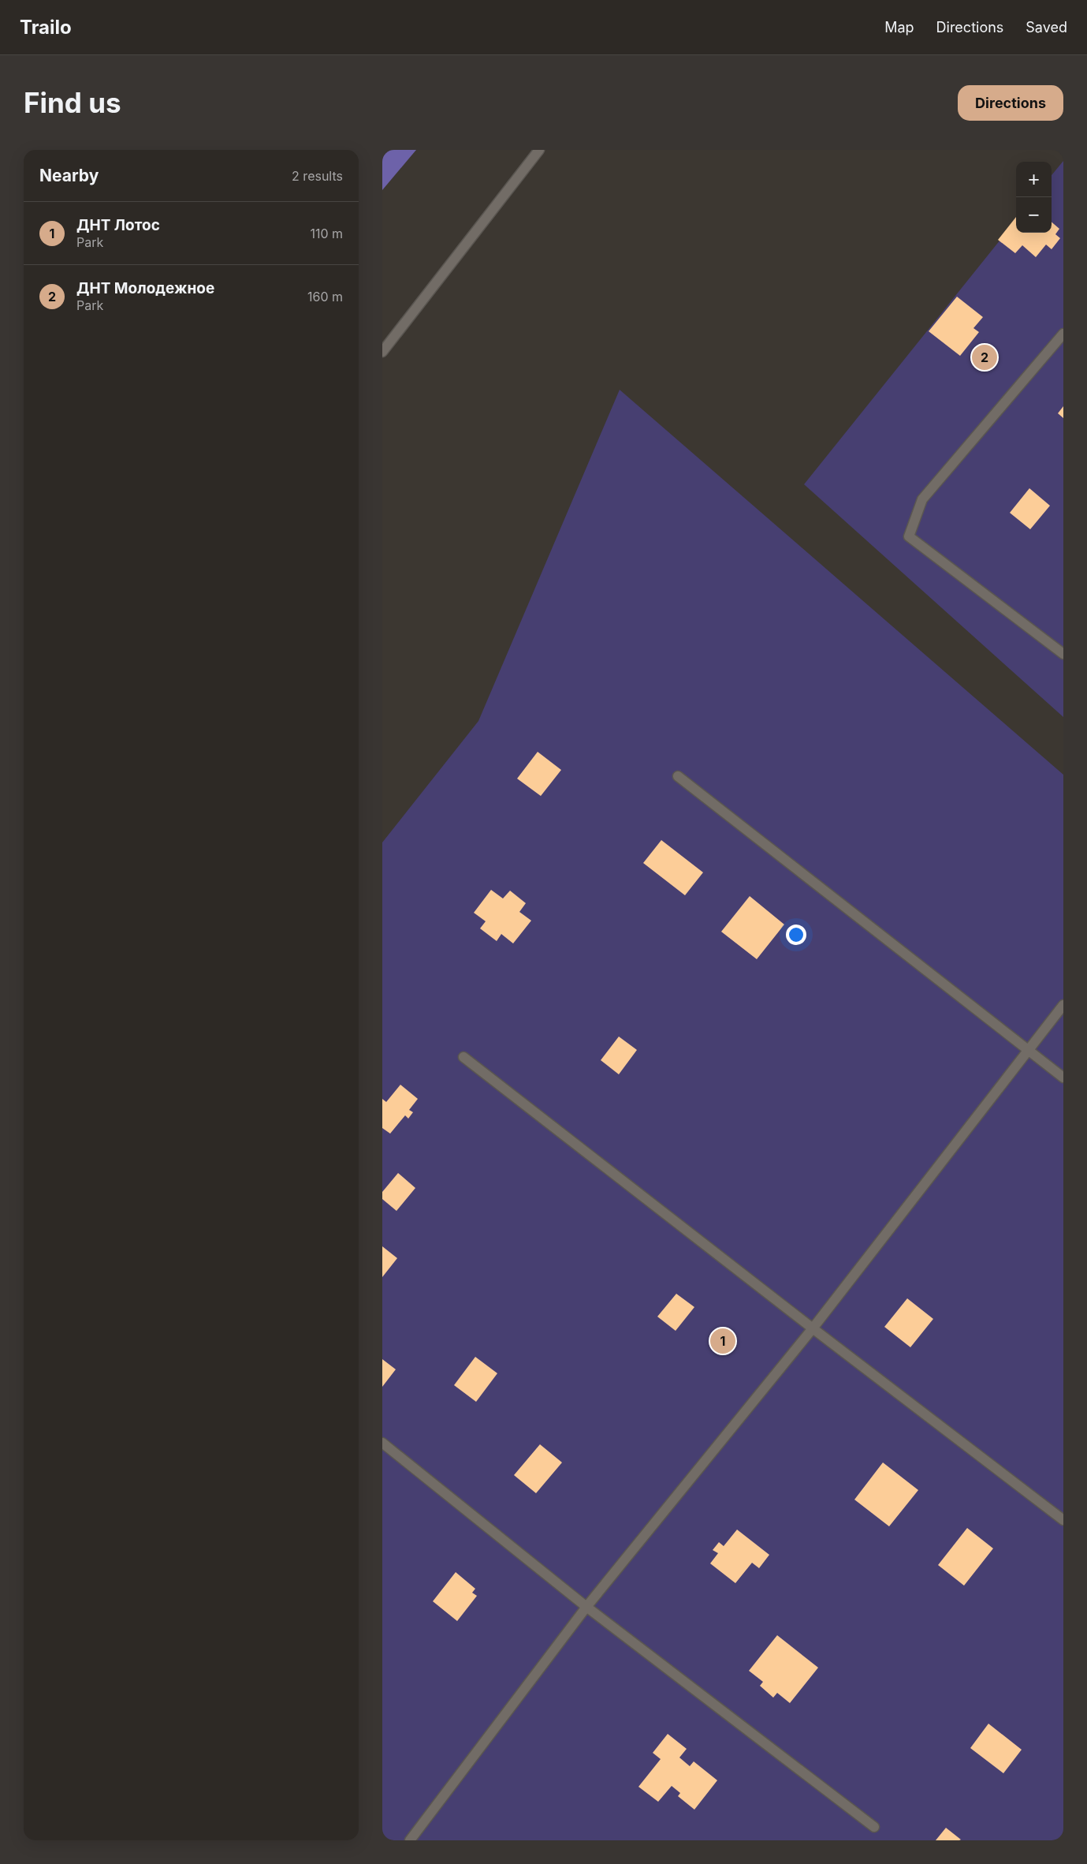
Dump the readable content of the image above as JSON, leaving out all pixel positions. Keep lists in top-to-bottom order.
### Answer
{
  "page": {
    "header": "Trailo",
    "nav": ["Map", "Directions", "Saved"],
    "buttons": "Directions",
    "title": "Find us",
    "heading": ["Nearby", "2 results"],
    "map_buttons": ["+", "−"],
    "list": [
      {
        "mark": "1",
        "name": "ДНТ Лотос",
        "note": "Park",
        "value": "110 m"
      },
      {
        "mark": "2",
        "name": "ДНТ Молодежное",
        "note": "Park",
        "value": "160 m"
      }
    ],
    "pins": ["2", "1"]
  }
}
